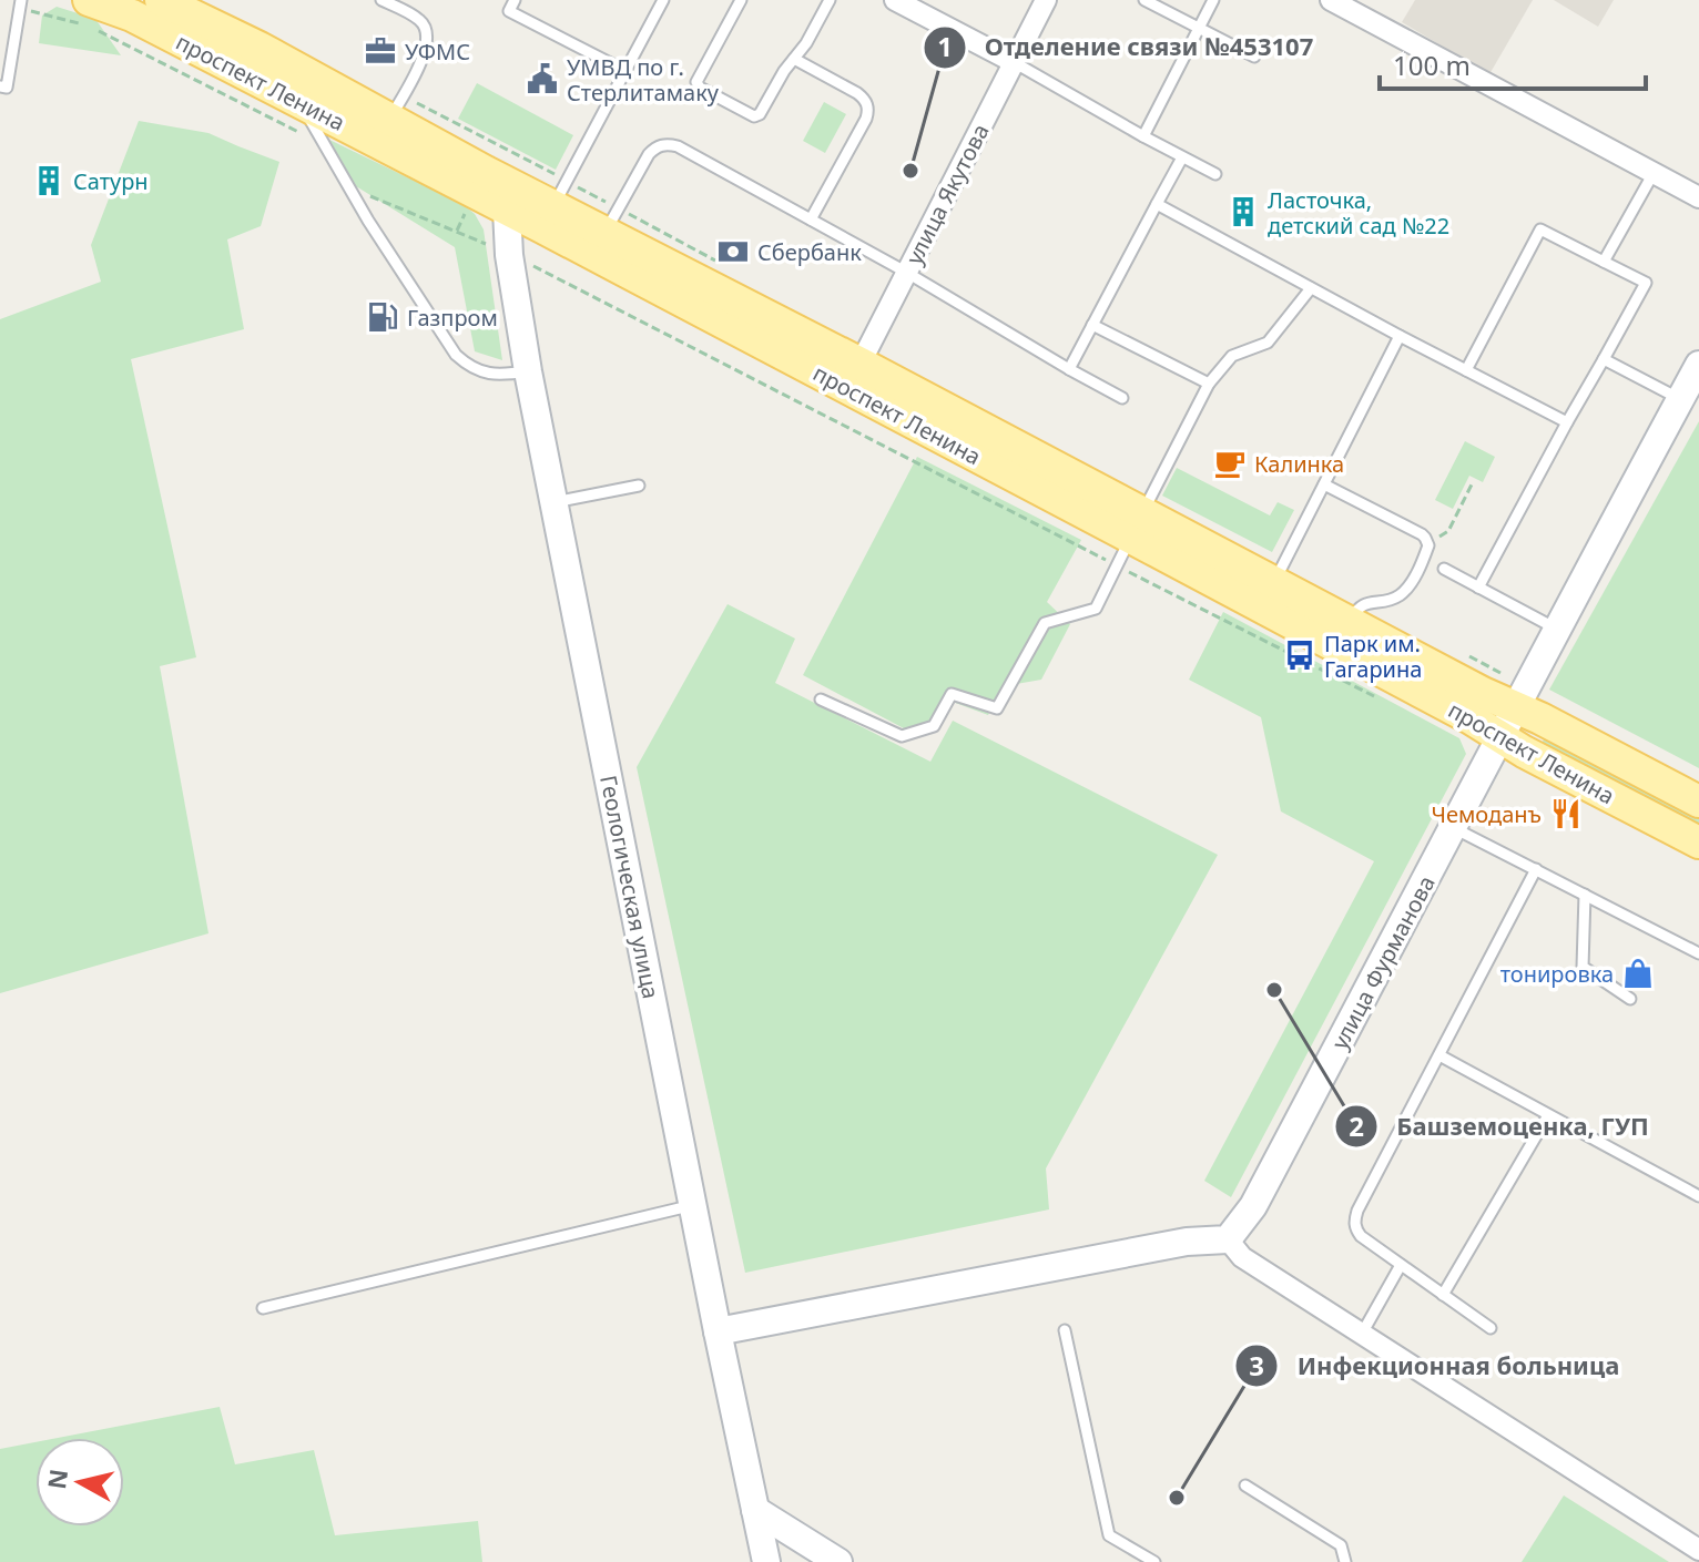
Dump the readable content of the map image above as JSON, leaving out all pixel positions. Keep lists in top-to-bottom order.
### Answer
{
  "streets": {
    "main road": ["проспект Ленина"],
    "street": ["улица Якутова", "Геологическая улица", "улица Фурманова"]
  },
  "crossings": [
    ["проспект Ленина", "улица Якутова"],
    ["проспект Ленина", "Геологическая улица"],
    ["проспект Ленина", "улица Фурманова"]
  ],
  "places": {
    "office": ["УФМС"],
    "public building": ["УМВД по г. Стерлитамаку"],
    "other": ["Отделение связи №453107", "Башземоценка, ГУП", "Инфекционная больница"],
    "building": ["Сатурн", "Ласточка, детский сад №22"],
    "bank": ["Сбербанк"],
    "fuel station": ["Газпром"],
    "cafe": ["Калинка"],
    "bus stop": ["Парк им. Гагарина"],
    "restaurant": ["Чемоданъ"],
    "shop": ["тонировка"]
  },
  "scale_bar": "100 m",
  "north": "left"
}
